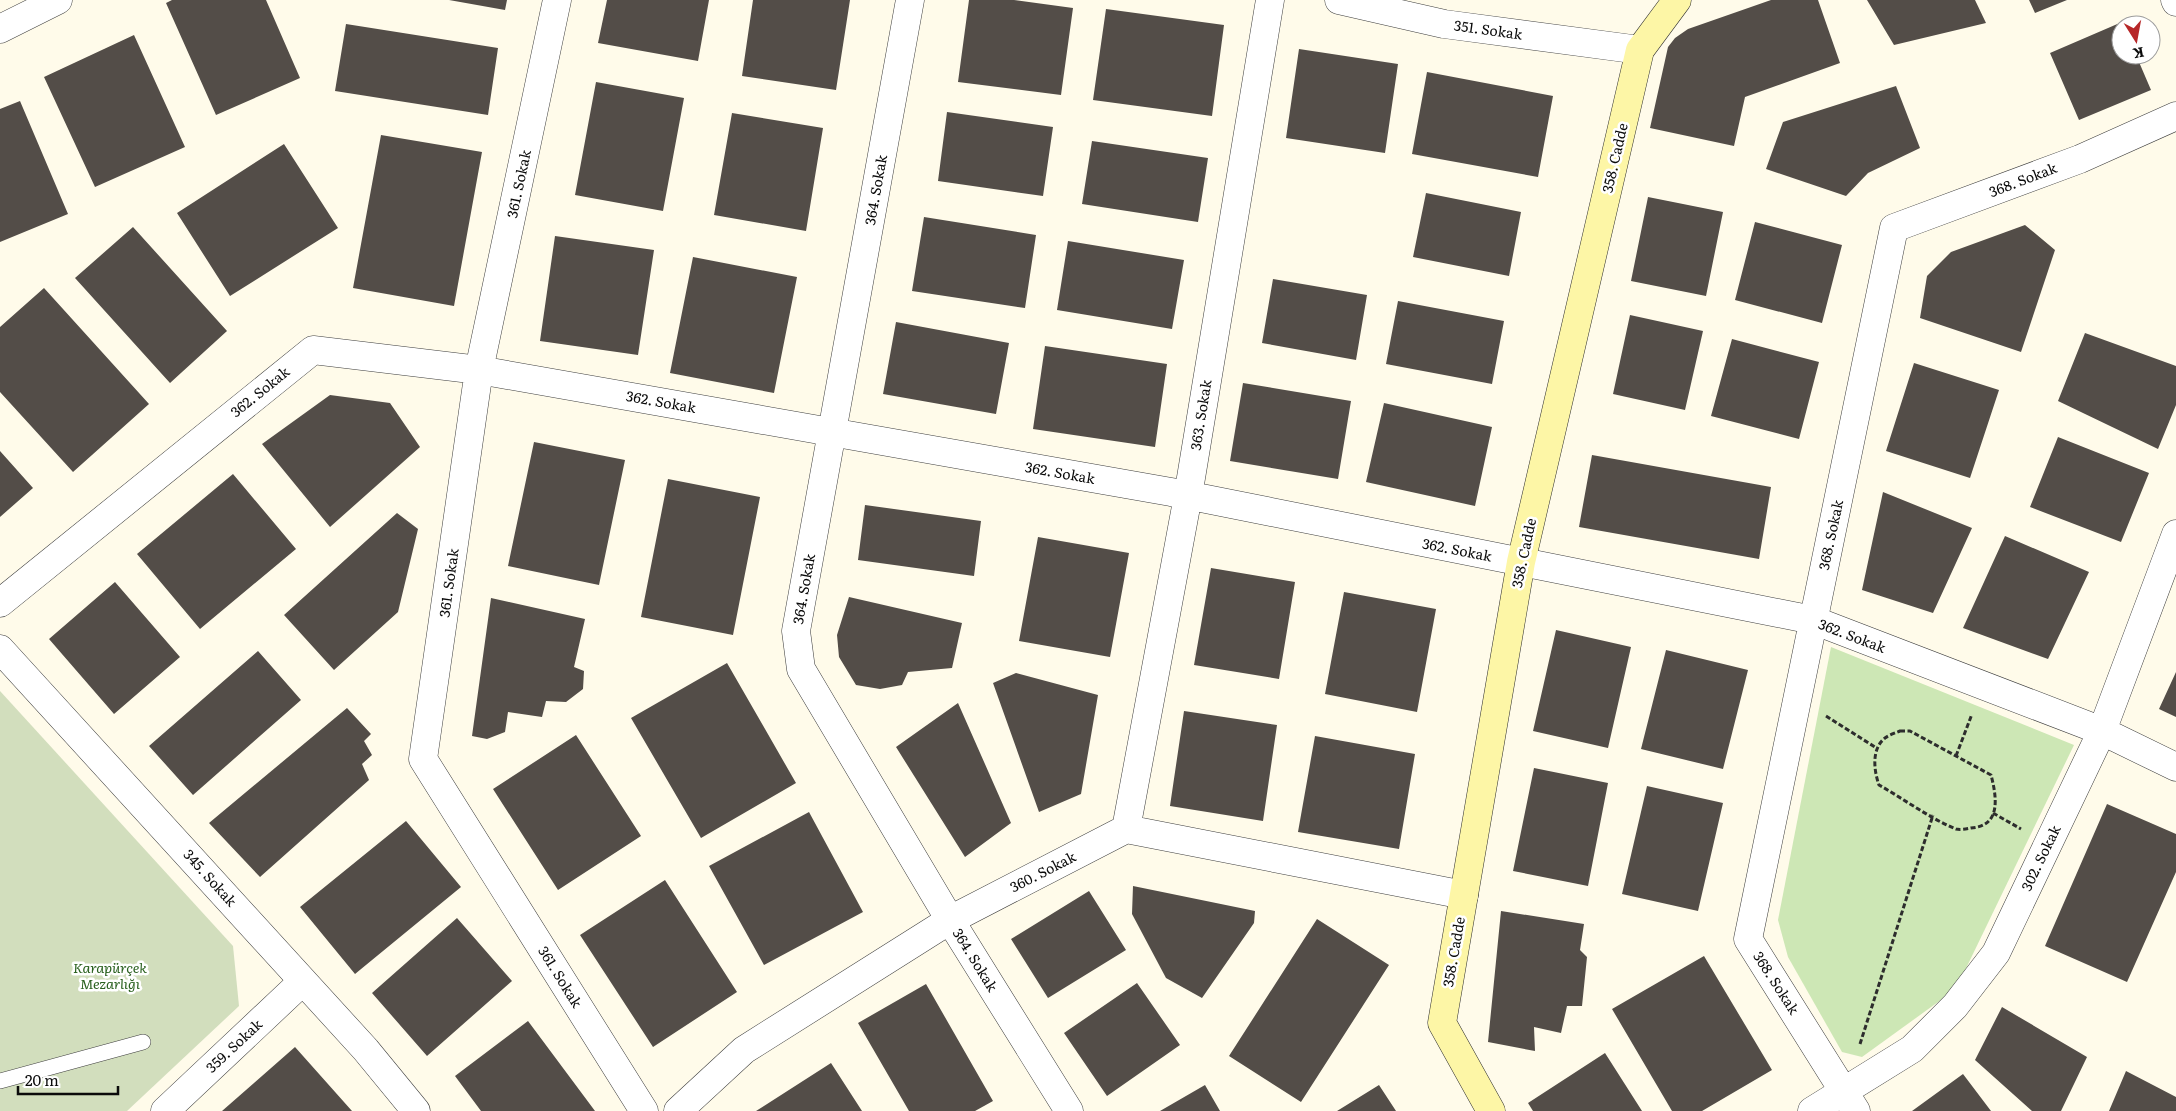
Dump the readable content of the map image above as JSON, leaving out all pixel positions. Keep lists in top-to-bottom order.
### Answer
{
  "streets": {
    "street": [
      "351. Sokak",
      "358. Cadde",
      "368. Sokak",
      "361. Sokak",
      "364. Sokak",
      "362. Sokak",
      "363. Sokak",
      "302. Sokak",
      "360. Sokak",
      "345. Sokak",
      "359. Sokak"
    ]
  },
  "crossings": [
    ["351. Sokak", "358. Cadde"],
    ["358. Cadde", "362. Sokak"],
    ["368. Sokak", "362. Sokak"],
    ["368. Sokak", "302. Sokak"],
    ["361. Sokak", "362. Sokak"],
    ["364. Sokak", "362. Sokak"],
    ["364. Sokak", "360. Sokak"],
    ["362. Sokak", "363. Sokak"],
    ["362. Sokak", "302. Sokak"],
    ["363. Sokak", "360. Sokak"],
    ["345. Sokak", "359. Sokak"]
  ],
  "parks": ["Karapürçek Mezarlığı"],
  "scale_bar": "20 m",
  "north": "bottom"
}
